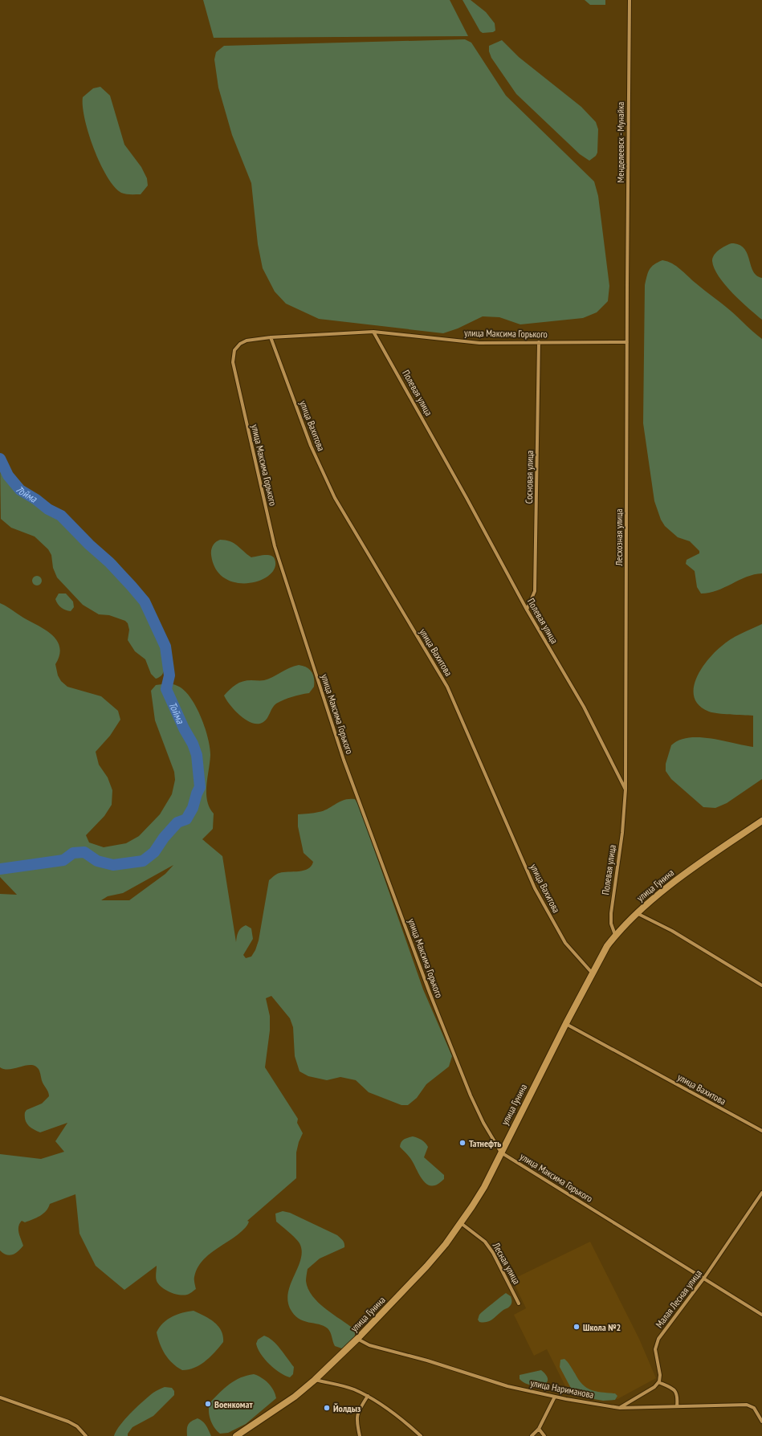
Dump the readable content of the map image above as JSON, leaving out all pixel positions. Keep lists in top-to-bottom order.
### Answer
{
  "streets": {
    "main road": ["улица Гунина"],
    "street": [
      "Менделеевск - Мунайка",
      "улица Максима Горького",
      "Полевая улица",
      "улица Вахитова",
      "Сосновая улица",
      "Лесхозная улица",
      "Лесная улица",
      "Малая Лесная улица",
      "улица Нариманова"
    ]
  },
  "crossings": [
    ["Менделеевск - Мунайка", "Лесхозная улица"],
    ["улица Максима Горького", "Полевая улица"],
    ["улица Максима Горького", "улица Вахитова"],
    ["улица Максима Горького", "Сосновая улица"],
    ["улица Максима Горького", "Лесхозная улица"],
    ["улица Максима Горького", "улица Гунина"],
    ["улица Максима Горького", "Малая Лесная улица"],
    ["Полевая улица", "Сосновая улица"],
    ["Полевая улица", "Лесхозная улица"],
    ["Полевая улица", "улица Гунина"],
    ["улица Вахитова", "улица Гунина"],
    ["улица Гунина", "Лесная улица"],
    ["улица Гунина", "улица Нариманова"]
  ],
  "water": ["Тойма"],
  "places": [
    "Татнефть",
    "Школа №2",
    "Военкомат",
    "Йолдыз"
  ]
}
